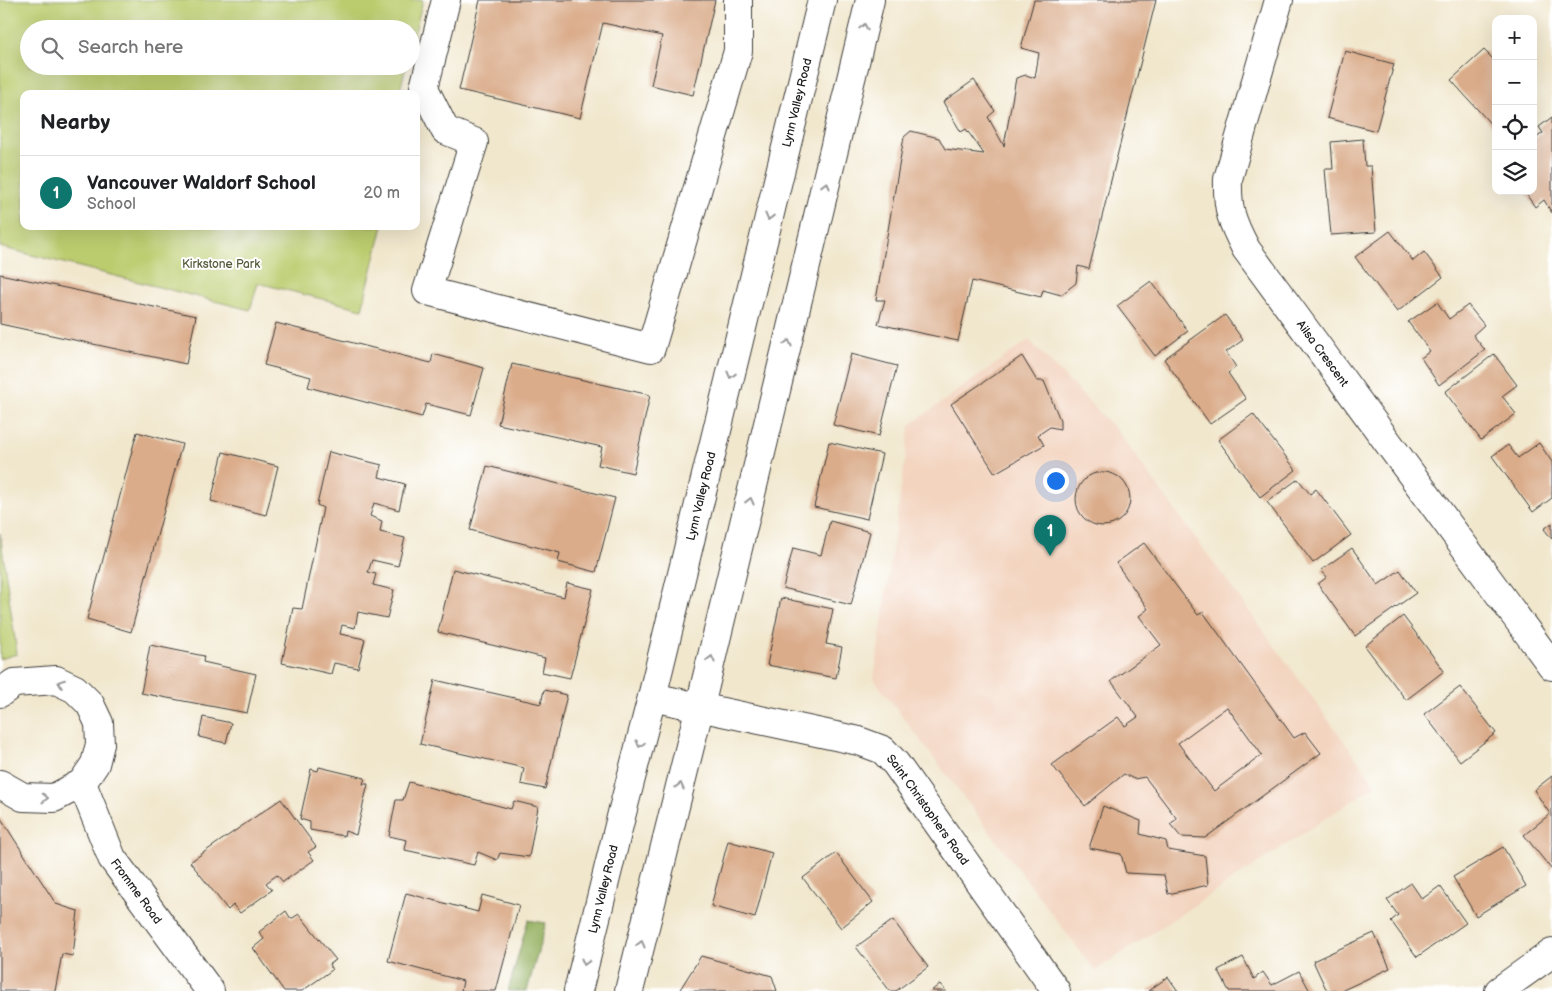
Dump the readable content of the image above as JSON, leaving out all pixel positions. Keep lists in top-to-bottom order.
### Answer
{
  "streets": {
    "main road": [
      "Lynn Valley Road",
      "Ailsa Crescent",
      "Saint Christophers Road",
      "Fromme Road"
    ]
  },
  "crossings": [
    ["Lynn Valley Road", "Saint Christophers Road"]
  ],
  "parks": ["Kirkstone Park"],
  "page": {
    "map_buttons": ["+", "−"],
    "search": "Search here",
    "heading": "Nearby",
    "list": [
      {
        "mark": "1",
        "name": "Vancouver Waldorf School",
        "note": "School",
        "value": "20 m"
      }
    ],
    "pins": "1"
  }
}
